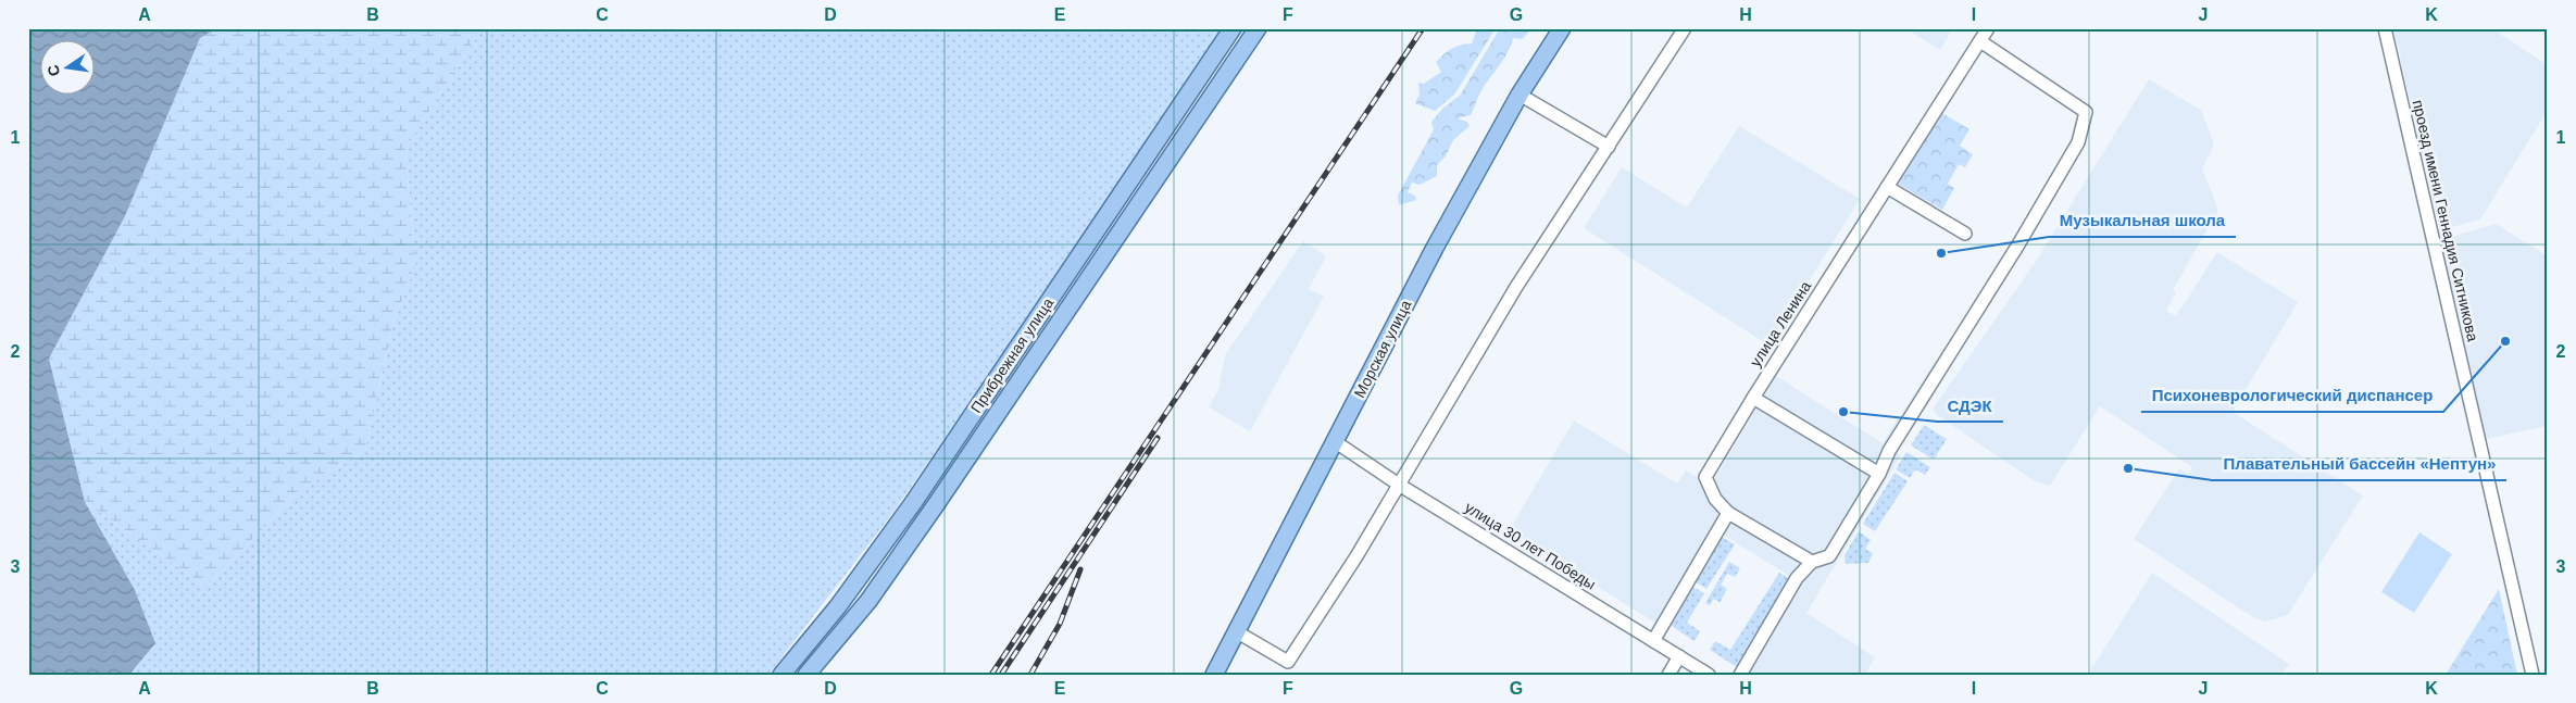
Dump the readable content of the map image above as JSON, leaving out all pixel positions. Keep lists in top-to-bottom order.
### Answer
{
  "streets": {
    "main road": ["Морская улица", "Прибрежная улица"],
    "street": ["проезд имени Геннадия Ситникова", "улица Ленина", "улица 30 лет Победы"]
  },
  "crossings": [
    ["Морская улица", "улица 30 лет Победы"]
  ],
  "places": [
    "Музыкальная школа",
    "Психоневрологический диспансер",
    "СДЭК",
    "Плавательный бассейн «Нептун»"
  ],
  "north": "left",
  "grid": {
    "columns": [
      "A",
      "B",
      "C",
      "D",
      "E",
      "F",
      "G",
      "H",
      "I",
      "J",
      "K"
    ],
    "rows": ["1", "2", "3"]
  }
}
